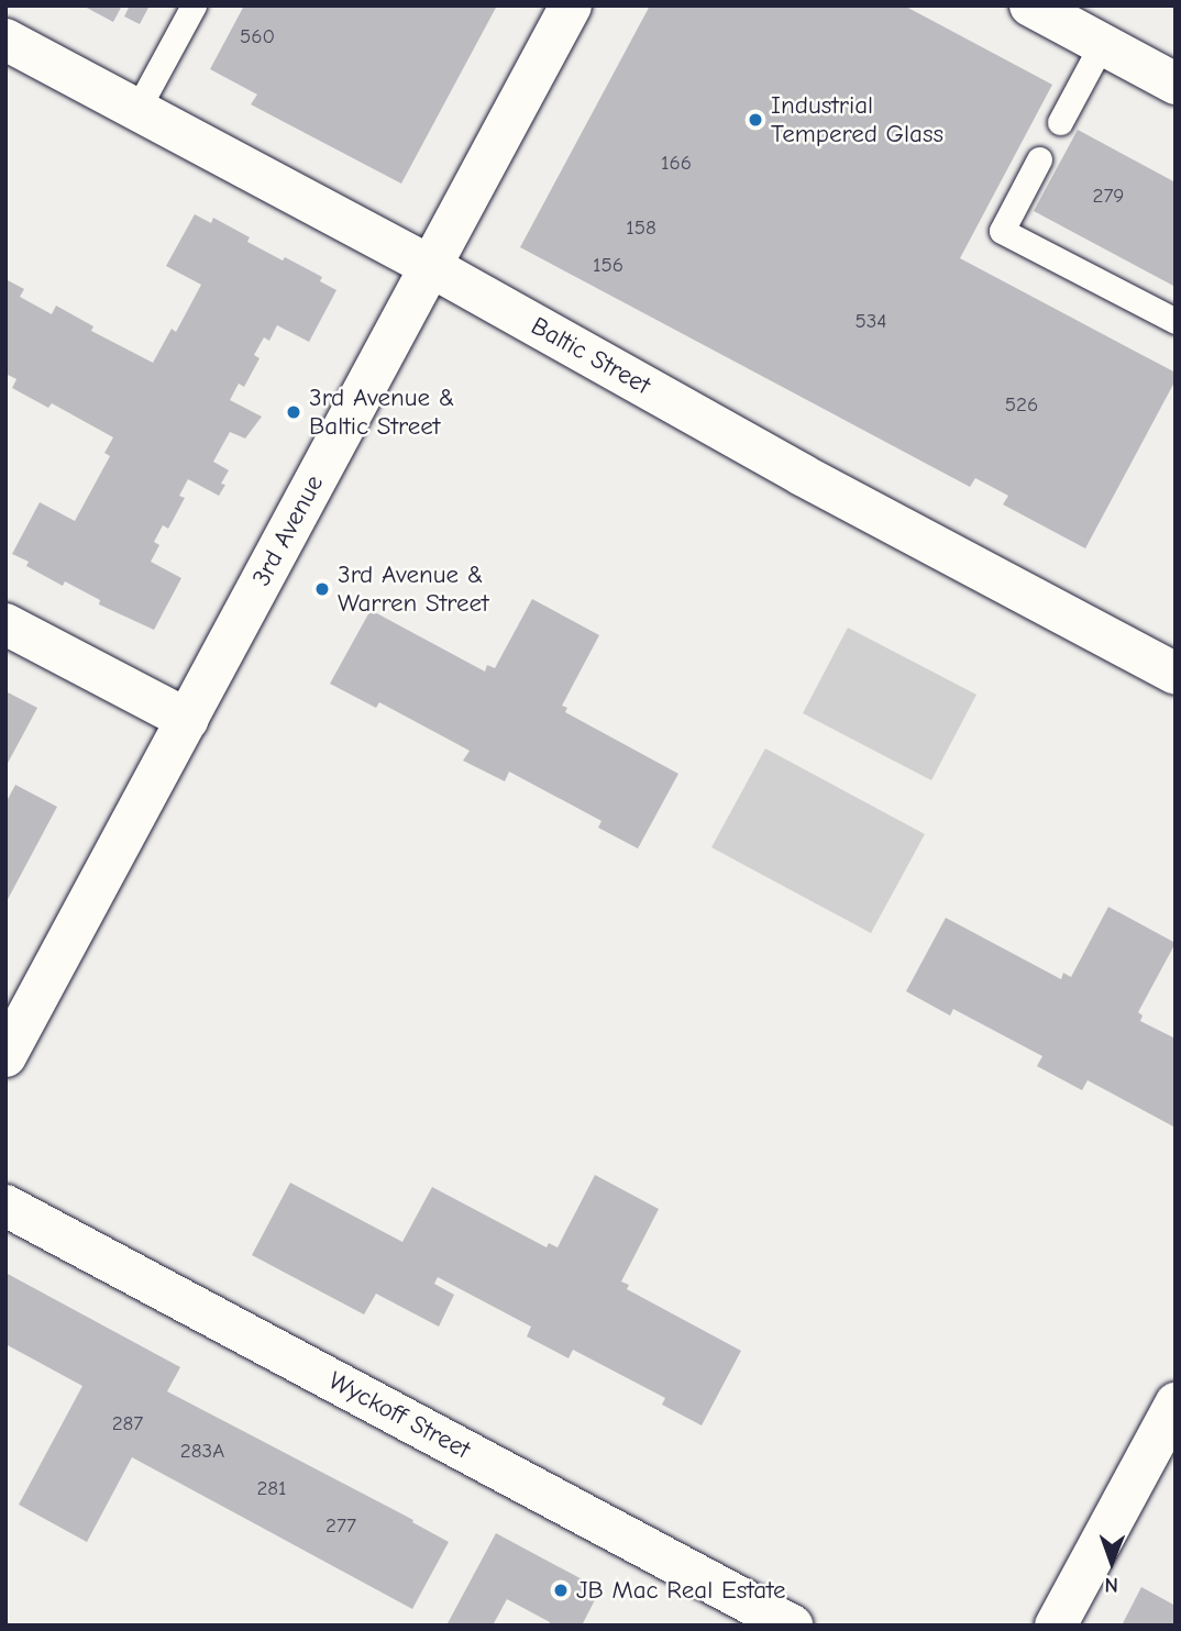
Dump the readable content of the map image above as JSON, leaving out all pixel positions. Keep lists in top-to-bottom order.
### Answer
{
  "streets": {
    "street": ["Baltic Street", "3rd Avenue", "Wyckoff Street"]
  },
  "crossings": [
    ["Baltic Street", "3rd Avenue"]
  ],
  "places": [
    "Industrial Tempered Glass",
    "3rd Avenue & Baltic Street",
    "3rd Avenue & Warren Street",
    "JB Mac Real Estate"
  ],
  "house_numbers": [
    "560",
    "166",
    "279",
    "158",
    "156",
    "534",
    "526",
    "287",
    "283A",
    "281",
    "277"
  ],
  "north": "bottom"
}
